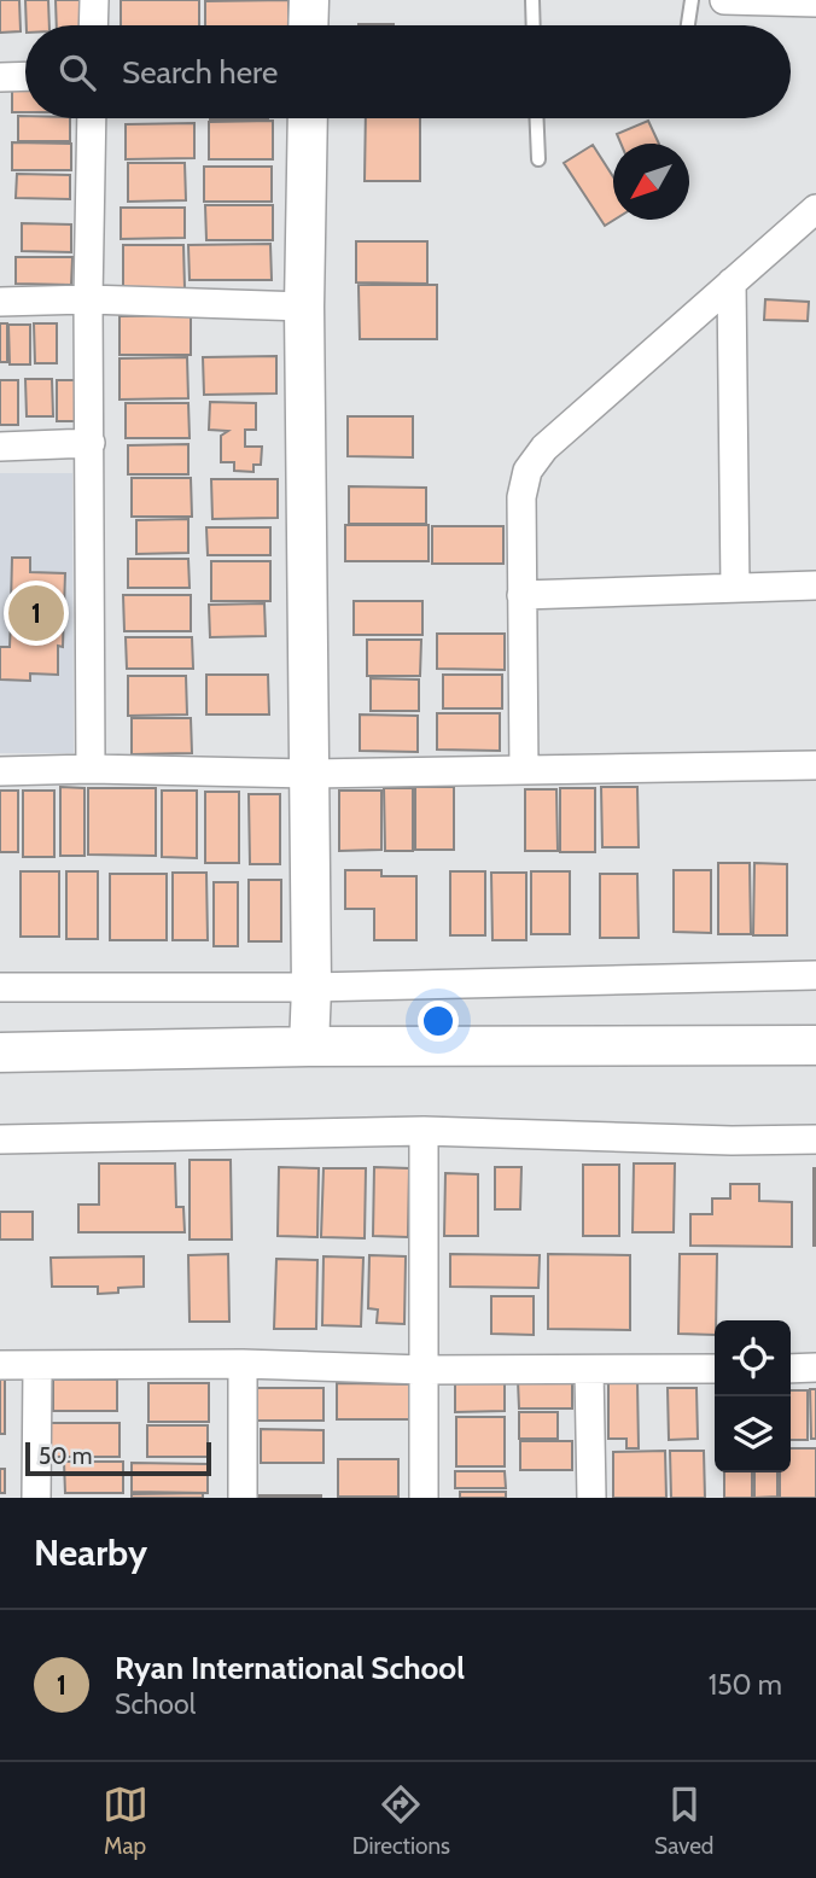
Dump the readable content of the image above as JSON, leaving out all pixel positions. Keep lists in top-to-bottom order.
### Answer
{
  "scale_bar": "50 m",
  "north": "bottom left",
  "page": {
    "search": "Search here",
    "pins": "1",
    "scale": "50 m",
    "heading": "Nearby",
    "list": [
      {
        "mark": "1",
        "name": "Ryan International School",
        "note": "School",
        "value": "150 m"
      }
    ],
    "nav": ["Map", "Directions", "Saved"]
  }
}
